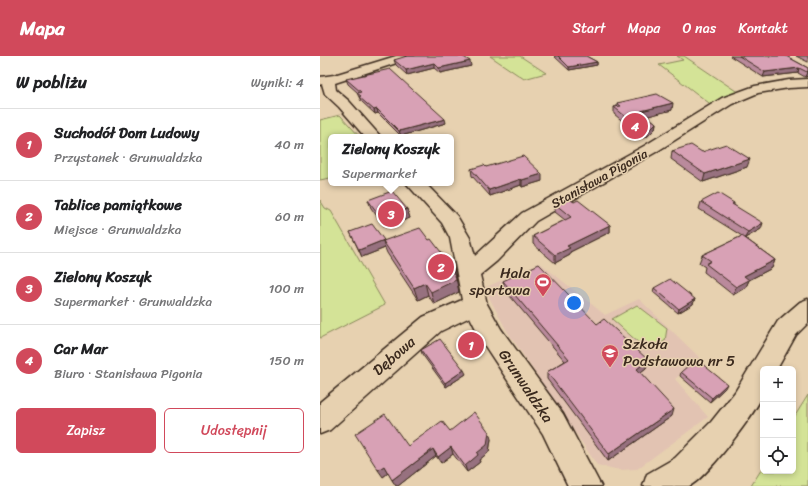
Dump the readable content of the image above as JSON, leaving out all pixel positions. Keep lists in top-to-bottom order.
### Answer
{
  "streets": {
    "street": ["Stanisława Pigonia", "Dębowa", "Grunwaldzka"]
  },
  "crossings": [
    ["Stanisława Pigonia", "Grunwaldzka"],
    ["Dębowa", "Grunwaldzka"]
  ],
  "places": {
    "sports": ["Hala sportowa"],
    "school or university": ["Szkoła Podstawowa nr 5"]
  },
  "page": {
    "header": "Mapa",
    "nav": [
      "Start",
      "Mapa",
      "O nas",
      "Kontakt"
    ],
    "heading": ["W pobliżu", "Wyniki: 4"],
    "list": [
      {
        "mark": "1",
        "name": "Suchodół Dom Ludowy",
        "note": "Przystanek · Grunwaldzka",
        "value": "40 m"
      },
      {
        "mark": "2",
        "name": "Tablice pamiątkowe",
        "note": "Miejsce · Grunwaldzka",
        "value": "60 m"
      },
      {
        "mark": "3",
        "name": "Zielony Koszyk",
        "note": "Supermarket · Grunwaldzka",
        "value": "100 m"
      },
      {
        "mark": "4",
        "name": "Car Mar",
        "note": "Biuro · Stanisława Pigonia",
        "value": "150 m"
      }
    ],
    "pins": [
      "4",
      "3",
      "2",
      "1"
    ],
    "popup": ["Zielony Koszyk", "Supermarket"],
    "map_buttons": ["+", "−"],
    "buttons": ["Zapisz", "Udostępnij"]
  }
}
